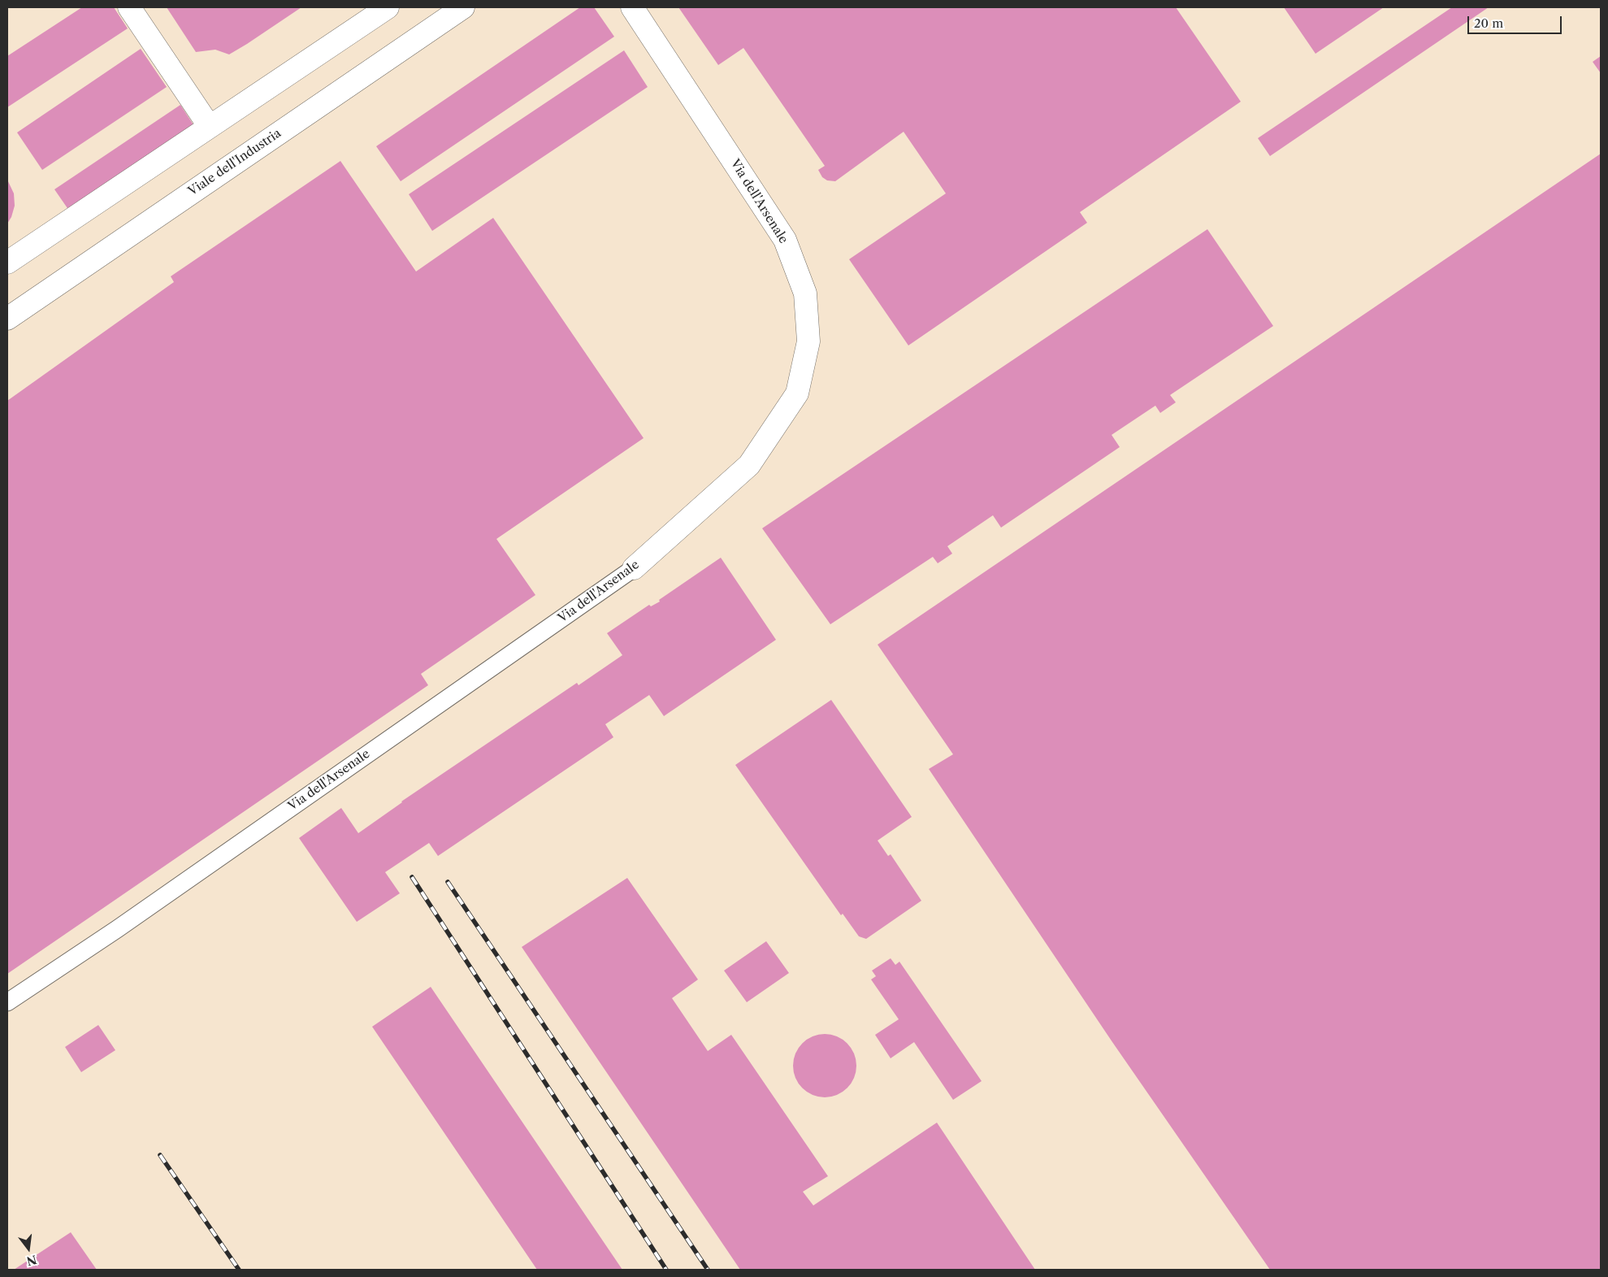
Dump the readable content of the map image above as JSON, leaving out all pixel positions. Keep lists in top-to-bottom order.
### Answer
{
  "streets": {
    "street": ["Viale dell'Industria", "Via dell'Arsenale"]
  },
  "scale_bar": "20 m",
  "north": "bottom"
}
